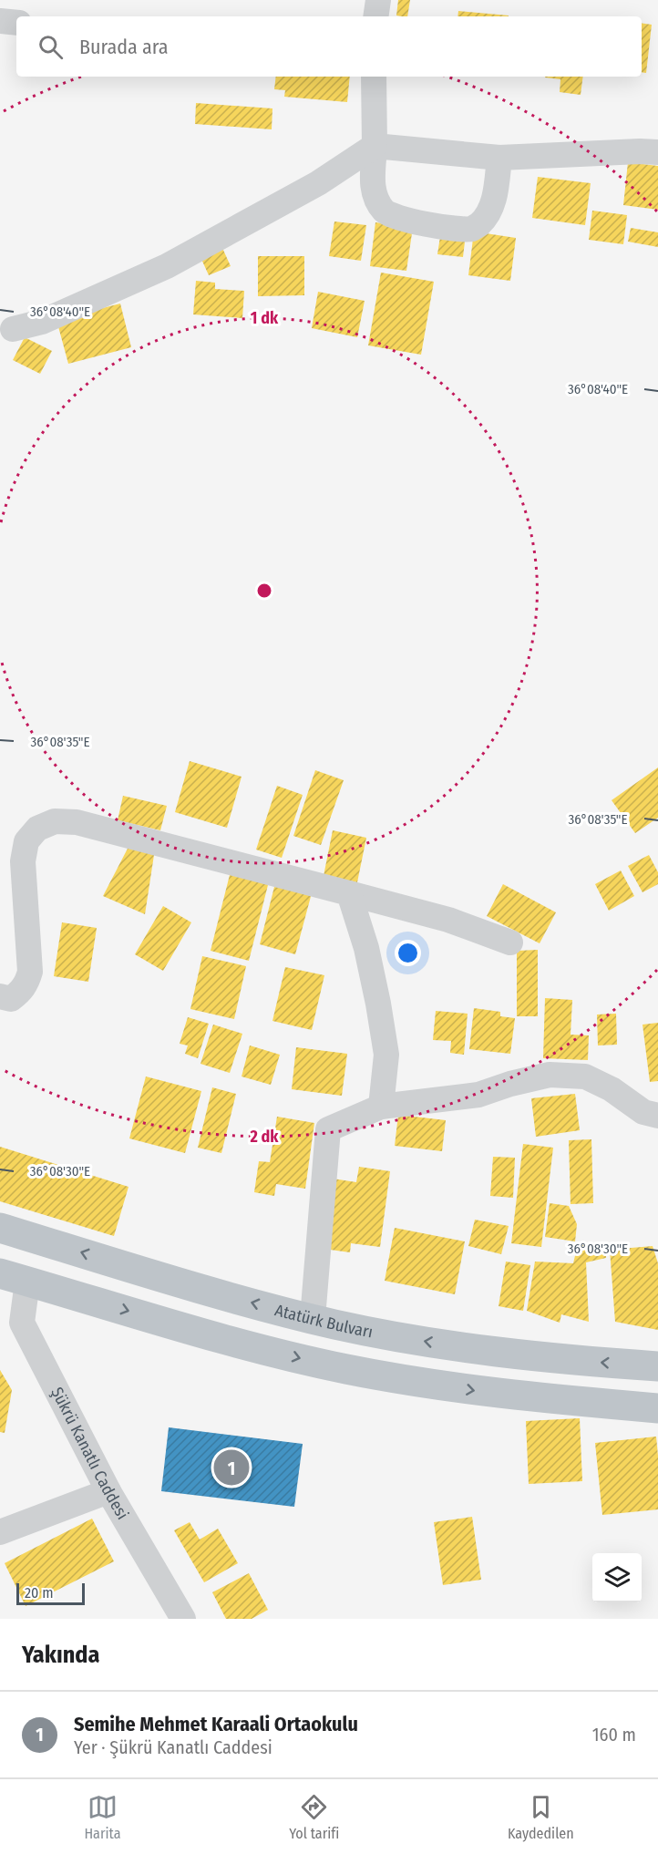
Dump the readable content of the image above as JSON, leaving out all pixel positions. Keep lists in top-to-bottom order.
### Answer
{
  "streets": {
    "highway": ["Atatürk Bulvarı"],
    "street": ["Şükrü Kanatlı Caddesi"]
  },
  "scale_bar": "20 m",
  "page": {
    "search": "Burada ara",
    "pins": "1",
    "scale": "20 m",
    "heading": "Yakında",
    "list": [
      {
        "mark": "1",
        "name": "Semihe Mehmet Karaali Ortaokulu",
        "note": "Yer · Şükrü Kanatlı Caddesi",
        "value": "160 m"
      }
    ],
    "nav": ["Harita", "Yol tarifi", "Kaydedilen"]
  },
  "coordinates": ["36°08'40\"E", "36°08'35\"E", "36°08'30\"E"],
  "rings": ["1 dk", "2 dk"]
}
